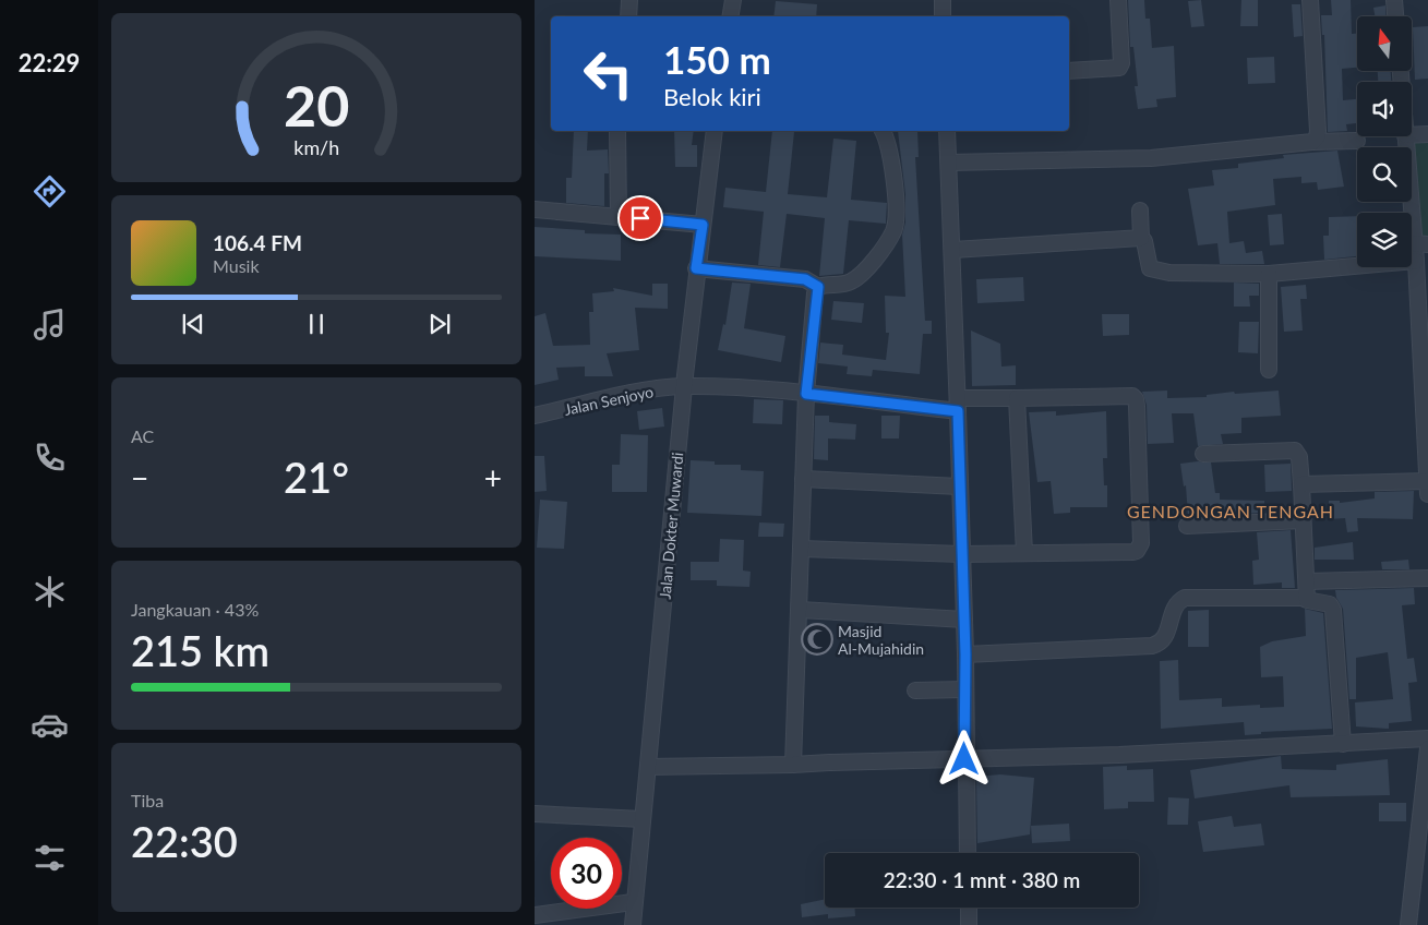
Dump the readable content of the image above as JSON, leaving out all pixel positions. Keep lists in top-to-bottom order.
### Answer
{
  "streets": {
    "street": ["Jalan Senjoyo", "Jalan Dokter Muwardi"]
  },
  "crossings": [
    ["Jalan Senjoyo", "Jalan Dokter Muwardi"]
  ],
  "districts": ["GENDONGAN TENGAH"],
  "places": {
    "mosque": ["Masjid Al-Mujahidin"]
  },
  "north": "top",
  "page": {
    "tabs": "22:29",
    "turn": ["150 m", "Belok kiri"],
    "song": ["106.4 FM", "Musik"],
    "tile": [
      "AC",
      ["Jangkauan · 43%", "215 km"],
      ["Tiba", "22:30"]
    ],
    "heat": ["−", "21°", "+"],
    "limit": "30",
    "trip": "22:30 · 1 mnt · 380 m",
    "gauge": ["20", "km/h"]
  }
}
